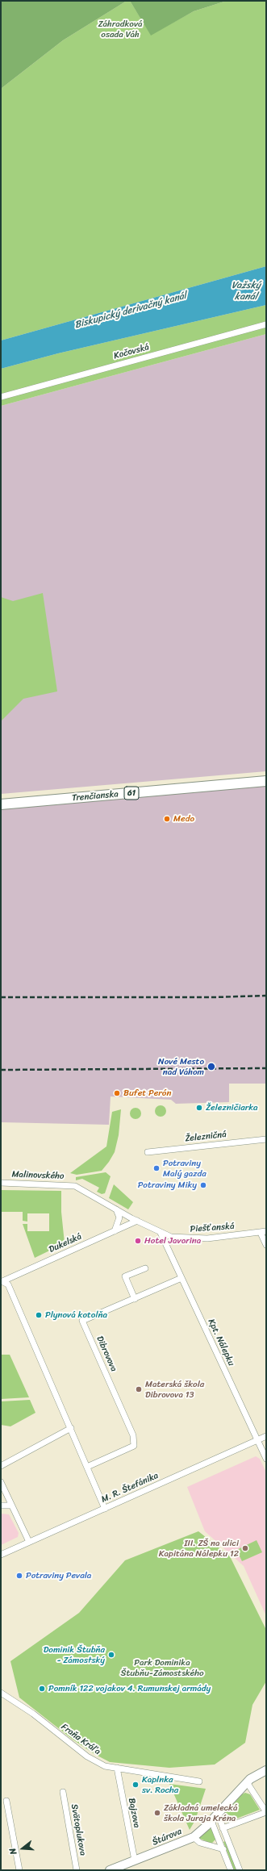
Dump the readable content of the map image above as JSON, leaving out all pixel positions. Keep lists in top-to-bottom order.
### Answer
{
  "streets": {
    "main road": ["61", "Trenčianska", "Štúrova"],
    "street": [
      "Kočovská",
      "Železničná",
      "Malinovského",
      "Piešťanská",
      "Dukelská",
      "Kpt. Nálepku",
      "Dibrovova",
      "M. R. Štefánika",
      "Fraňa Kráľa",
      "Bajzova",
      "Svätoplukova"
    ]
  },
  "crossings": [
    ["Malinovského", "Piešťanská"],
    ["Piešťanská", "Dukelská"],
    ["Piešťanská", "Kpt. Nálepku"],
    ["Kpt. Nálepku", "Dibrovova"],
    ["Kpt. Nálepku", "M. R. Štefánika"],
    ["Fraňa Kráľa", "Bajzova"],
    ["Bajzova", "Štúrova"]
  ],
  "water": ["Važský kanál", "Biskupický derivačný kanál"],
  "parks": ["Záhradková osada Váh", "Park Dominika Štubňu-Zámostského"],
  "places": [
    "Medo",
    "Nové Mesto nad Váhom",
    "Bufet Perón",
    "Železničiarka",
    "Potraviny Malý gazda",
    "Potraviny Miky",
    "Hotel Javorina",
    "Plynová kotolňa",
    "Materská škola Dibrovova 13",
    "III. ZŠ na ulici Kapitána Nálepku 12",
    "Potraviny Pevala",
    "Dominik Štubňa - Zámostský",
    "Pomník 122 vojakov 4. Rumunskej armády",
    "Kaplnka sv. Rocha",
    "Základná umelecká škola Juraja Kréna"
  ],
  "north": "left"
}
